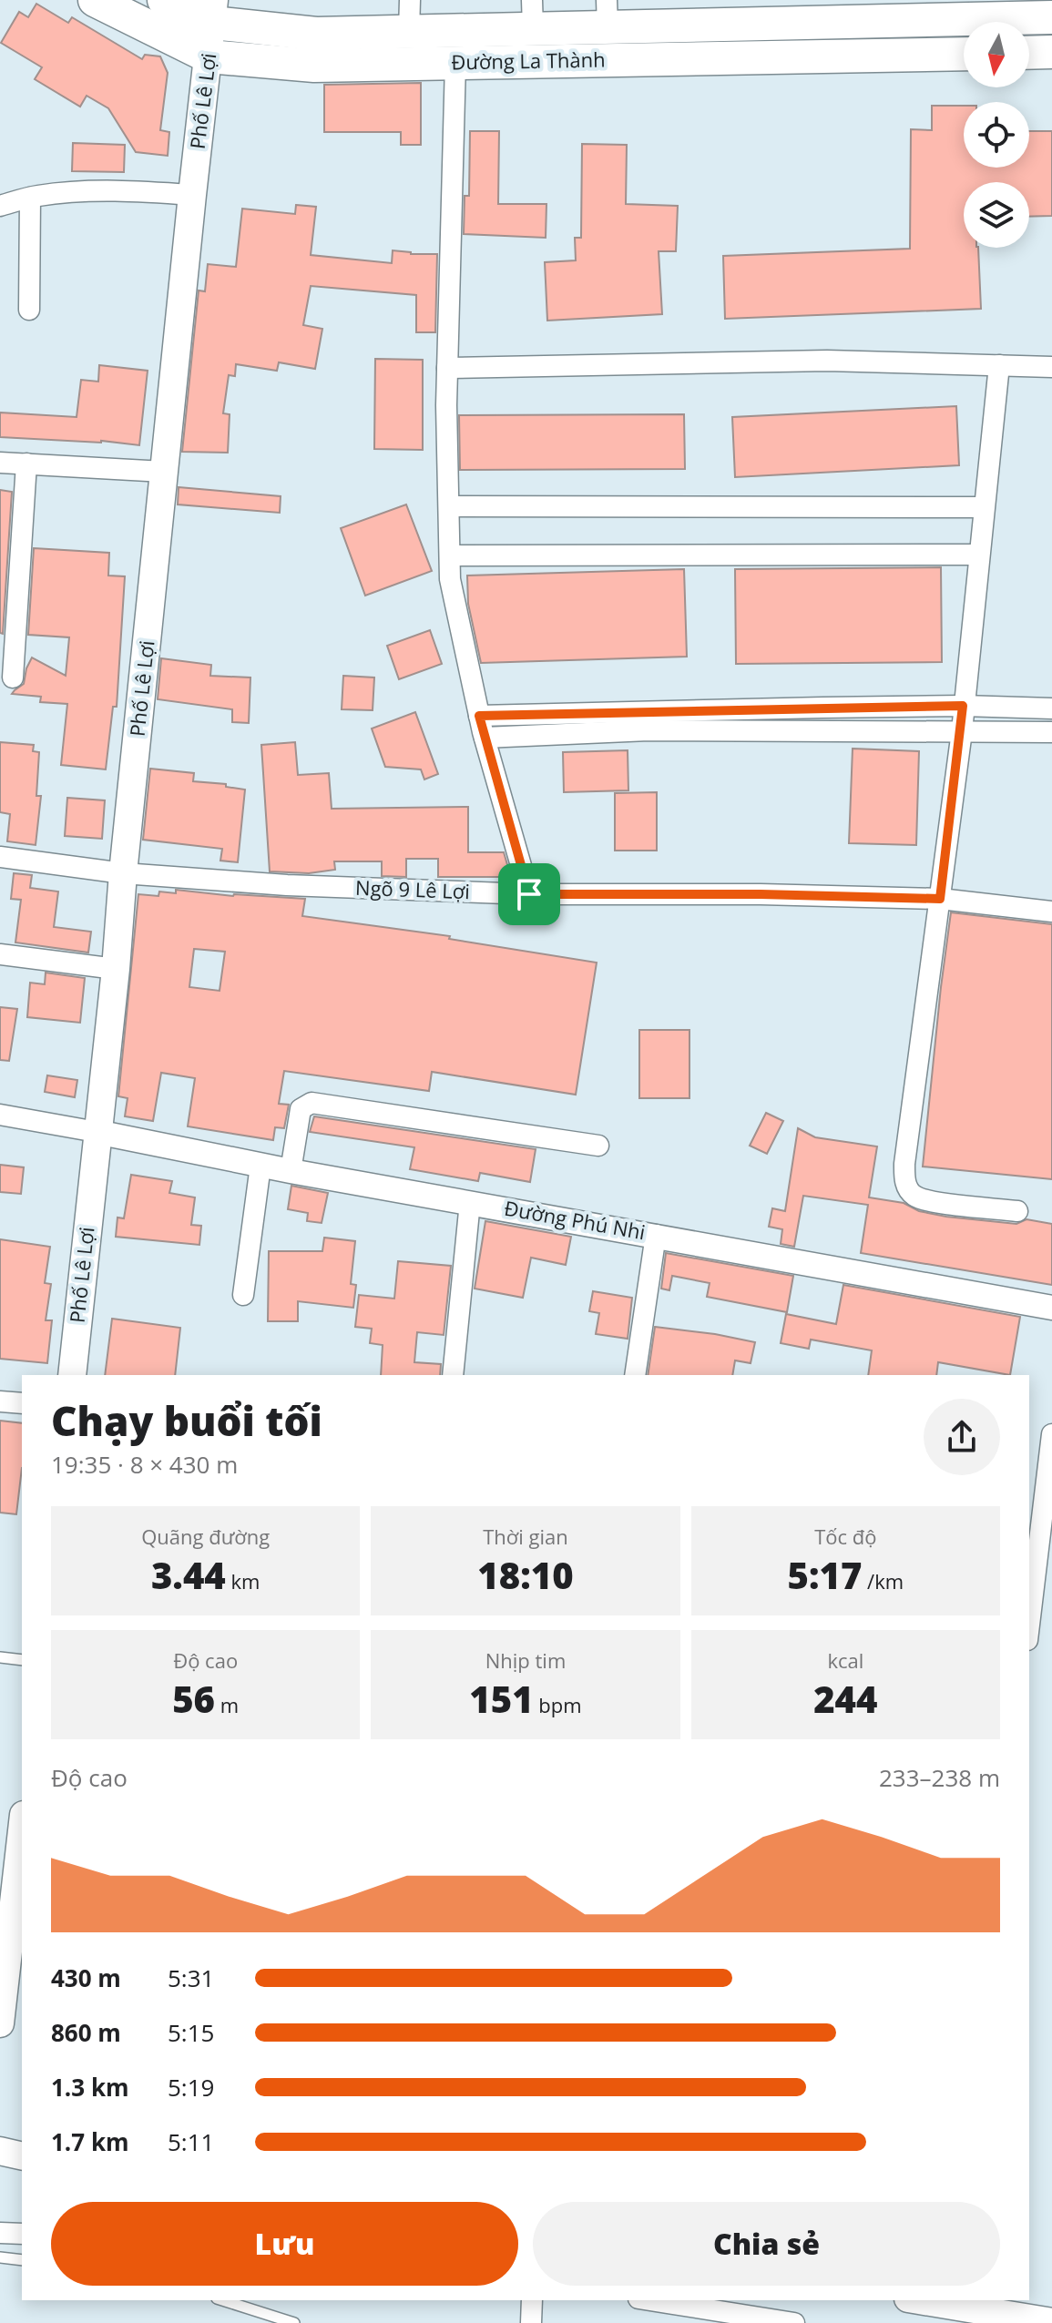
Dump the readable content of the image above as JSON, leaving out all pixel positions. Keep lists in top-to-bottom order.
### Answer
{
  "streets": {
    "highway": ["Đường La Thành"],
    "main road": ["Phố Lê Lợi"],
    "street": ["Ngõ 9 Lê Lợi", "Đường Phú Nhi"]
  },
  "crossings": [
    ["Đường La Thành", "Phố Lê Lợi"],
    ["Phố Lê Lợi", "Ngõ 9 Lê Lợi"],
    ["Phố Lê Lợi", "Đường Phú Nhi"]
  ],
  "north": "bottom",
  "page": {
    "heading": ["Chạy buổi tối", "19:35 · 8 × 430 m"],
    "stats": [
      ["Quãng đường", "3.44 km"],
      ["Thời gian", "18:10"],
      ["Tốc độ", "5:17 /km"],
      ["Độ cao", "56 m"],
      ["Nhịp tim", "151 bpm"],
      ["kcal", "244"]
    ],
    "chart": ["Độ cao", "233–238 m"],
    "list": [
      {
        "name": "430 m",
        "note": "5:31"
      },
      {
        "name": "860 m",
        "note": "5:15"
      },
      {
        "name": "1.3 km",
        "note": "5:19"
      },
      {
        "name": "1.7 km",
        "note": "5:11"
      }
    ],
    "buttons": ["Lưu", "Chia sẻ"]
  }
}
